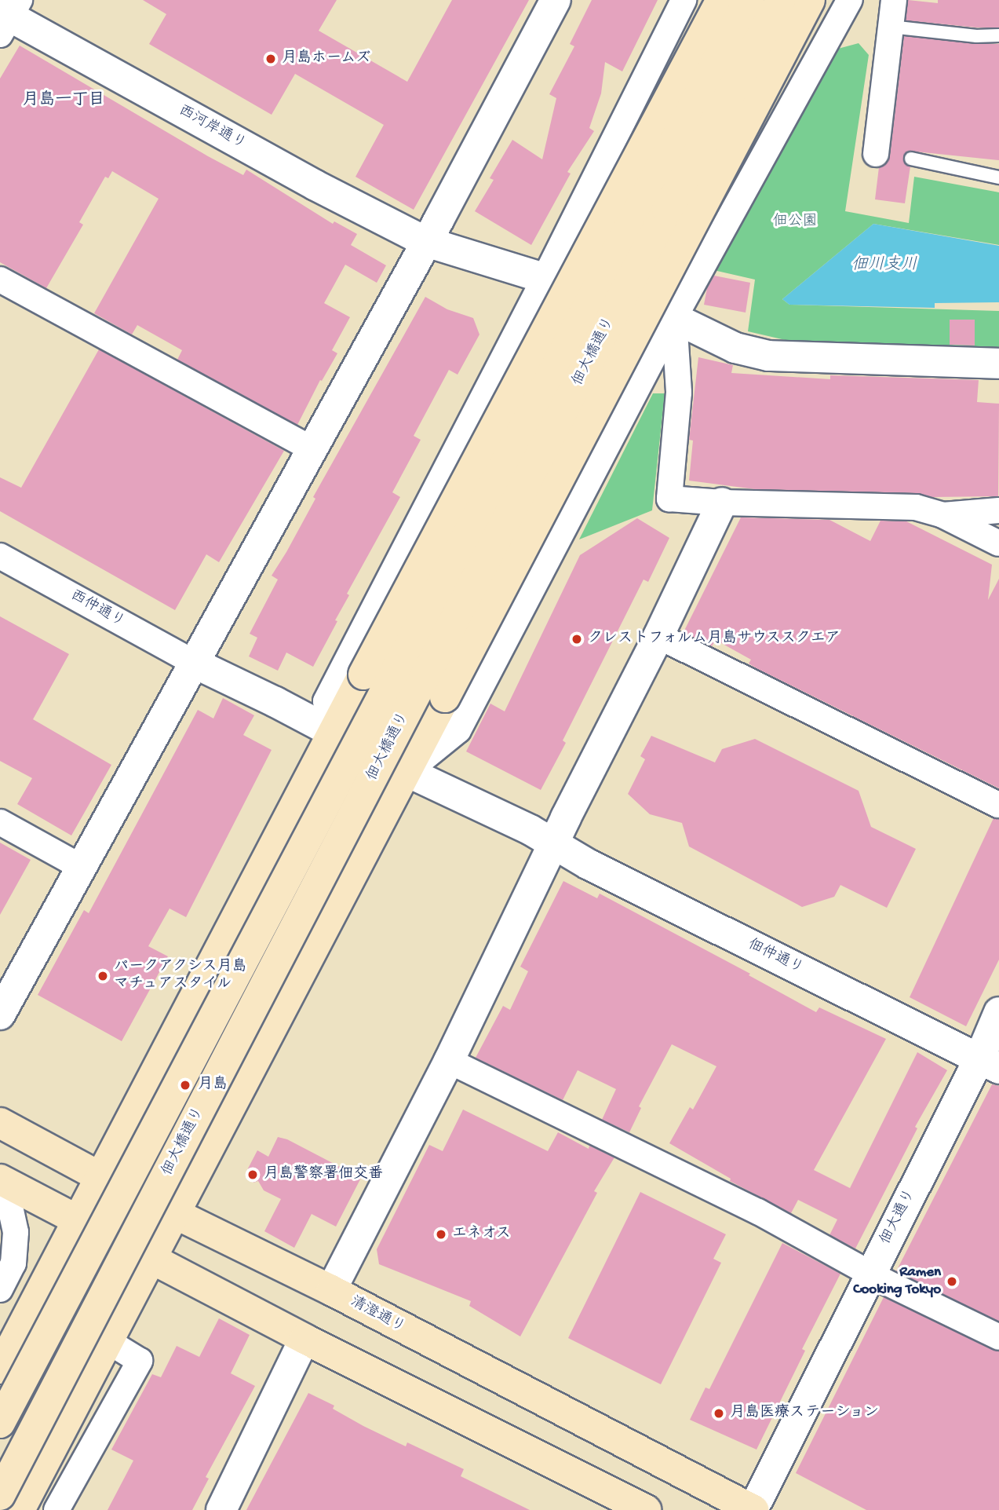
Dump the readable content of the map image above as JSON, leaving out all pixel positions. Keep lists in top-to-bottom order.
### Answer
{
  "streets": {
    "main road": ["佃大橋通り", "清澄通り"],
    "street": [
      "西河岸通り",
      "西仲通り",
      "佃仲通り",
      "佃大通り"
    ]
  },
  "crossings": [
    ["西仲通り", "佃仲通り"],
    ["佃仲通り", "佃大通り"],
    ["佃大通り", "清澄通り"]
  ],
  "districts": ["月島一丁目"],
  "water": ["佃川支川"],
  "parks": ["佃公園"],
  "places": [
    "月島ホームズ",
    "クレストフォルム月島サウススクエア",
    "パークアクシス月島 マチュアスタイル",
    "月島",
    "月島警察署佃交番",
    "エネオス",
    "Ramen Cooking Tokyo",
    "月島医療ステーション"
  ]
}
